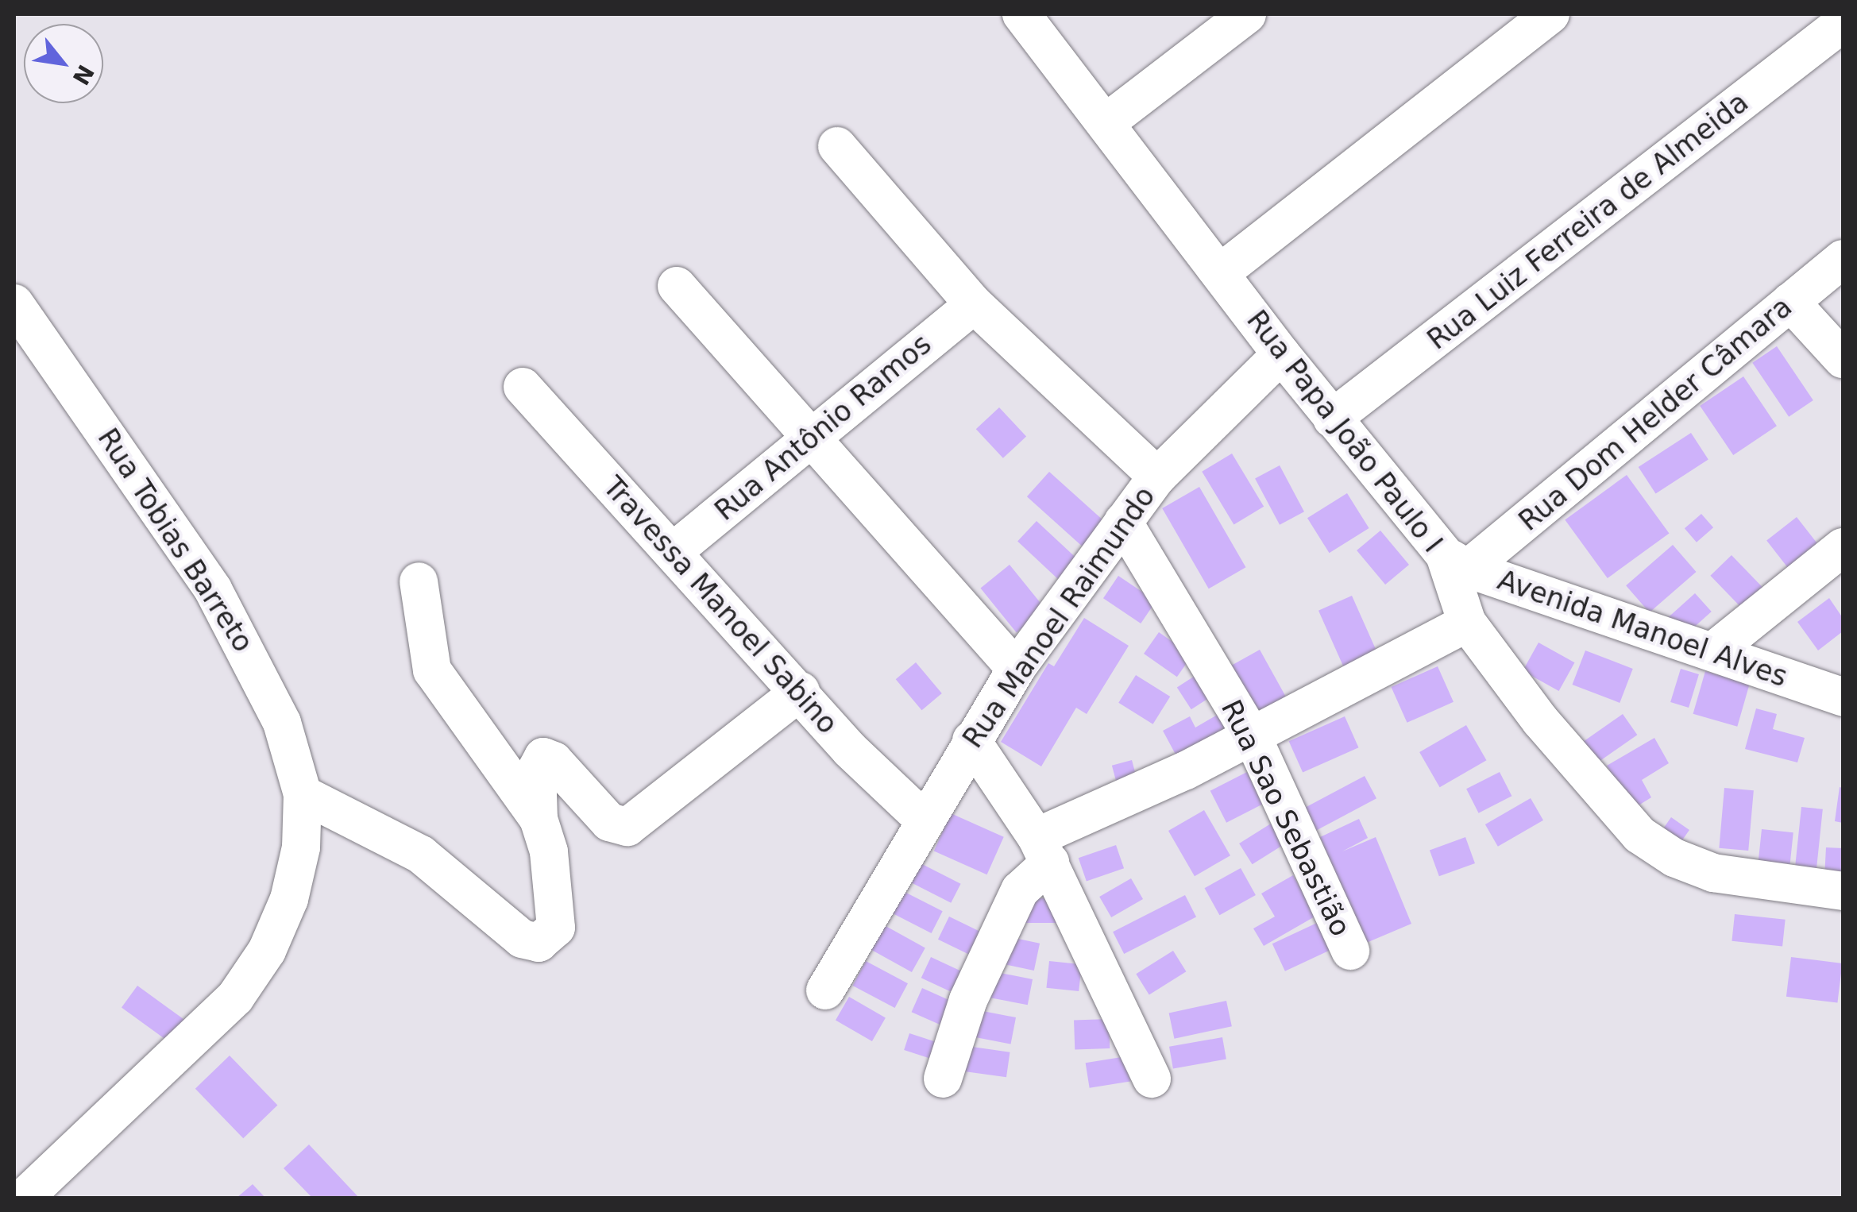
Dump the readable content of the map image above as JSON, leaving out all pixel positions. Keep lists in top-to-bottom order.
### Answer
{
  "streets": {
    "street": [
      "Rua Luiz Ferreira de Almeida",
      "Rua Dom Helder Câmara",
      "Rua Antônio Ramos",
      "Rua Papa João Paulo I",
      "Rua Tobias Barreto",
      "Travessa Manoel Sabino",
      "Rua Manoel Raimundo",
      "Avenida Manoel Alves",
      "Rua Sao Sebastião"
    ]
  },
  "crossings": [
    ["Rua Luiz Ferreira de Almeida", "Rua Papa João Paulo I"],
    ["Rua Dom Helder Câmara", "Rua Papa João Paulo I"],
    ["Rua Dom Helder Câmara", "Avenida Manoel Alves"],
    ["Rua Antônio Ramos", "Travessa Manoel Sabino"],
    ["Rua Papa João Paulo I", "Rua Manoel Raimundo"],
    ["Rua Papa João Paulo I", "Avenida Manoel Alves"],
    ["Travessa Manoel Sabino", "Rua Manoel Raimundo"],
    ["Rua Manoel Raimundo", "Rua Sao Sebastião"]
  ],
  "north": "bottom right"
}
